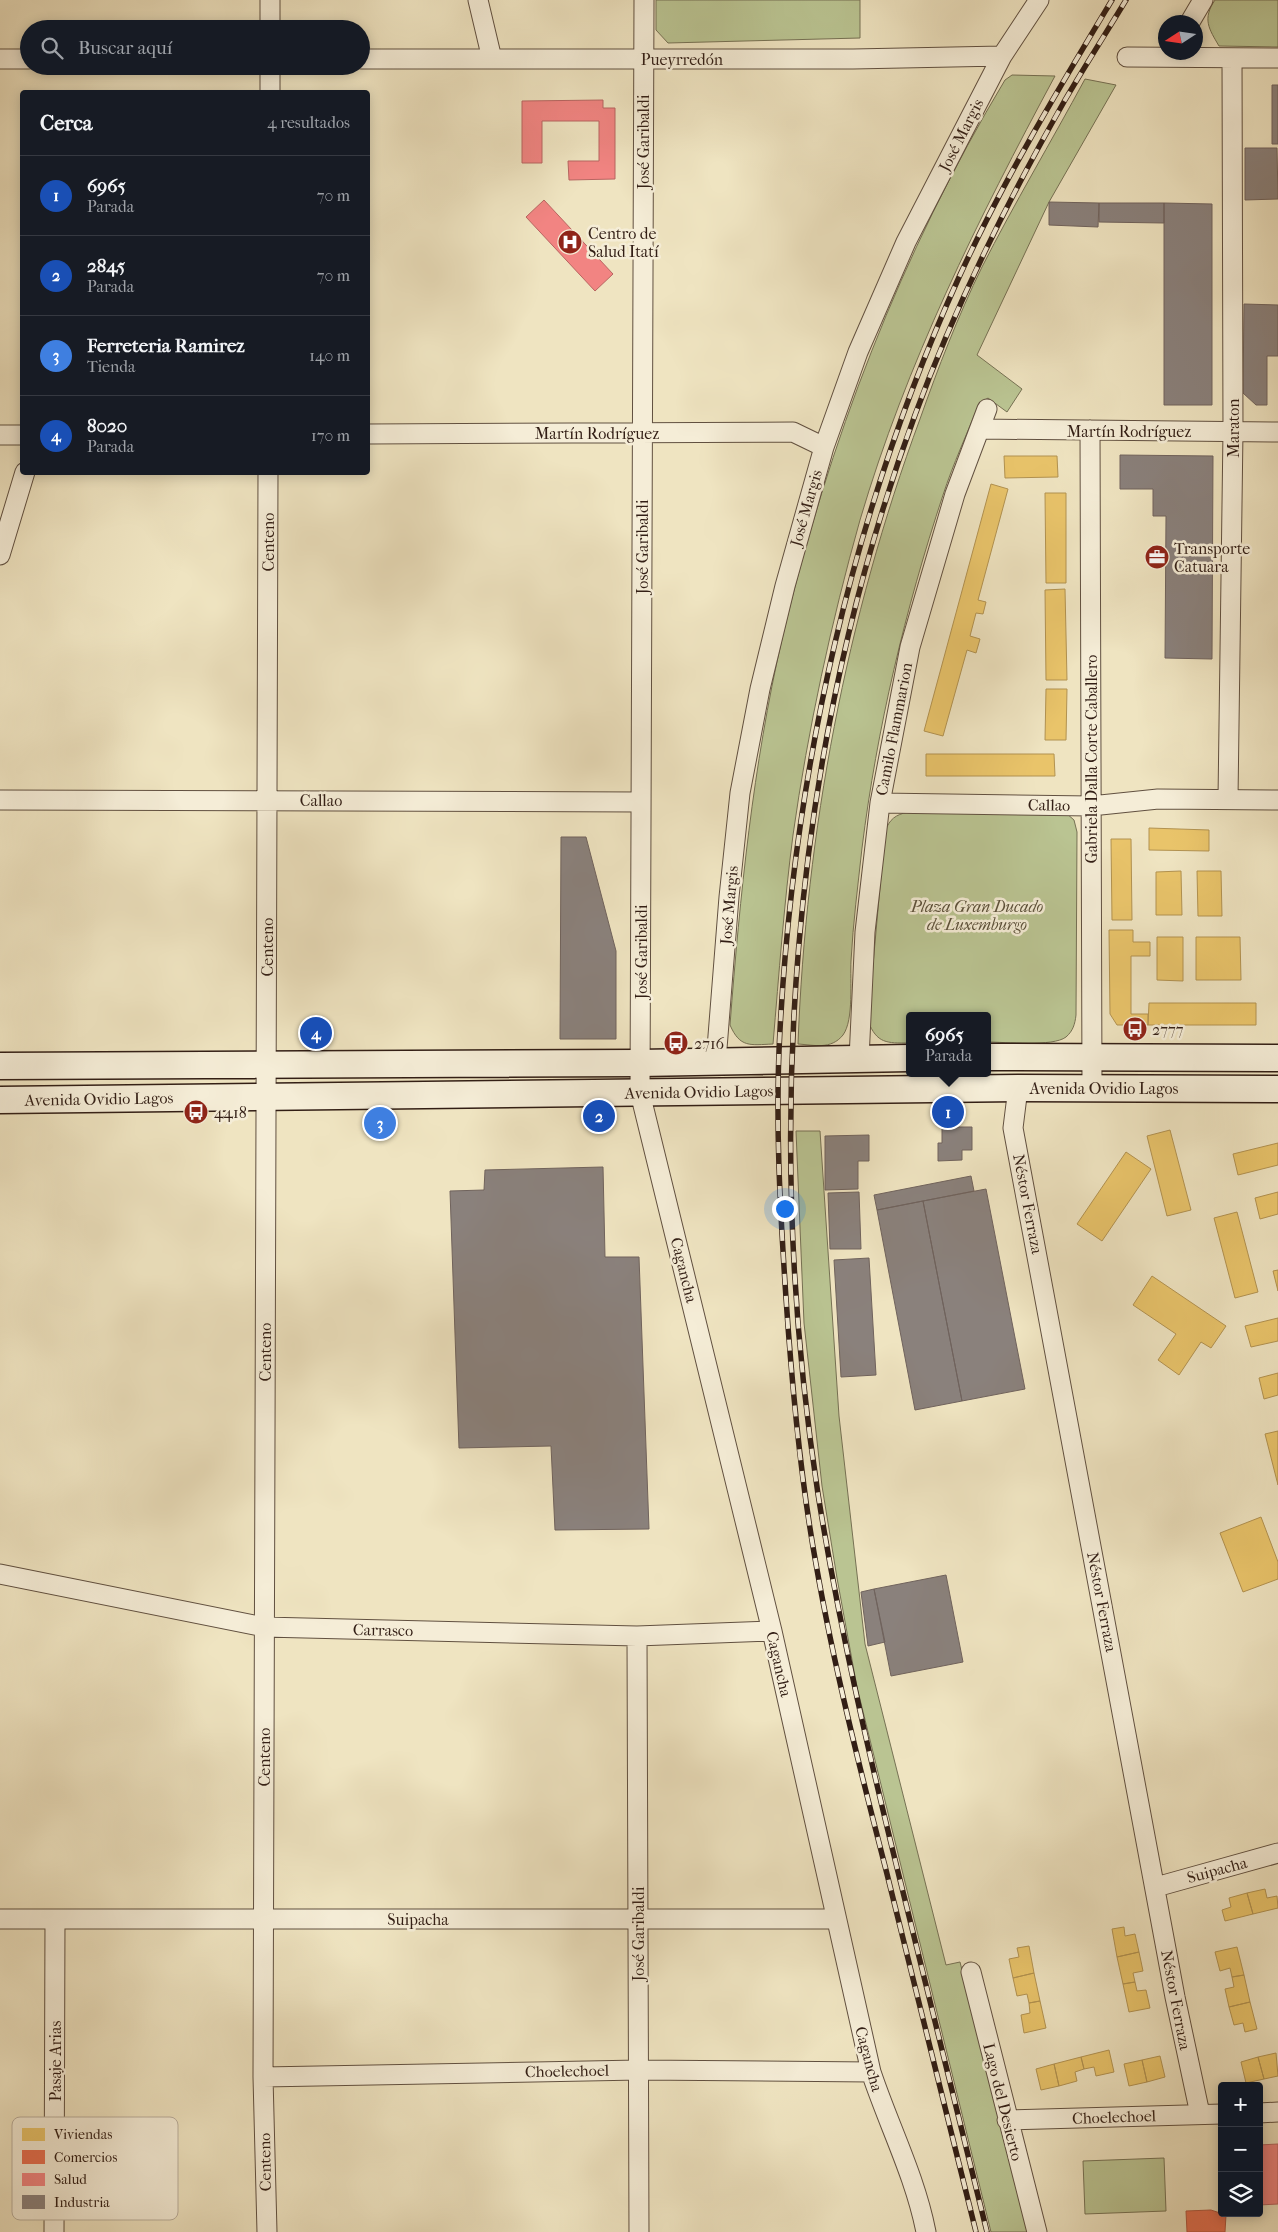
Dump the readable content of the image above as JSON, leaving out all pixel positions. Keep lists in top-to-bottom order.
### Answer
{
  "streets": {
    "main road": ["Avenida Ovidio Lagos"],
    "street": [
      "Pueyrredón",
      "José Margis",
      "José Garibaldi",
      "Maraton",
      "Martín Rodríguez",
      "Centeno",
      "Camilo Flammarion",
      "Gabriela Dalla Corte Caballero",
      "Callao",
      "Néstor Ferraza",
      "Cagancha",
      "Carrasco",
      "Suipacha",
      "Pasaje Arias",
      "Choelechoel",
      "Lago del Desierto"
    ]
  },
  "crossings": [
    ["Pueyrredón", "José Margis"],
    ["Pueyrredón", "José Garibaldi"],
    ["José Margis", "Martín Rodríguez"],
    ["José Margis", "Avenida Ovidio Lagos"],
    ["José Garibaldi", "Martín Rodríguez"],
    ["José Garibaldi", "Callao"],
    ["José Garibaldi", "Avenida Ovidio Lagos"],
    ["José Garibaldi", "Cagancha"],
    ["José Garibaldi", "Carrasco"],
    ["José Garibaldi", "Suipacha"],
    ["José Garibaldi", "Choelechoel"],
    ["Maraton", "Martín Rodríguez"],
    ["Maraton", "Callao"],
    ["Martín Rodríguez", "Camilo Flammarion"],
    ["Martín Rodríguez", "Gabriela Dalla Corte Caballero"],
    ["Centeno", "Callao"],
    ["Centeno", "Avenida Ovidio Lagos"],
    ["Centeno", "Carrasco"],
    ["Centeno", "Suipacha"],
    ["Centeno", "Choelechoel"],
    ["Camilo Flammarion", "Callao"],
    ["Camilo Flammarion", "Avenida Ovidio Lagos"],
    ["Gabriela Dalla Corte Caballero", "Callao"],
    ["Gabriela Dalla Corte Caballero", "Avenida Ovidio Lagos"],
    ["Avenida Ovidio Lagos", "Néstor Ferraza"],
    ["Avenida Ovidio Lagos", "Cagancha"],
    ["Néstor Ferraza", "Suipacha"],
    ["Néstor Ferraza", "Choelechoel"],
    ["Cagancha", "Carrasco"],
    ["Cagancha", "Suipacha"],
    ["Cagancha", "Choelechoel"],
    ["Suipacha", "Pasaje Arias"],
    ["Choelechoel", "Lago del Desierto"]
  ],
  "parks": ["Plaza Gran Ducado de Luxemburgo"],
  "places": {
    "hospital": ["Centro de Salud Itatí"],
    "office": ["Transporte Catuara"],
    "bus stop": ["2777", "2716", "4418"]
  },
  "legend": [
    "Viviendas",
    "Comercios",
    "Salud",
    "Industria"
  ],
  "north": "left",
  "page": {
    "search": "Buscar aquí",
    "heading": ["Cerca", "4 resultados"],
    "list": [
      {
        "mark": "1",
        "name": "6965",
        "note": "Parada",
        "value": "70 m"
      },
      {
        "mark": "2",
        "name": "2845",
        "note": "Parada",
        "value": "70 m"
      },
      {
        "mark": "3",
        "name": "Ferreteria Ramirez",
        "note": "Tienda",
        "value": "140 m"
      },
      {
        "mark": "4",
        "name": "8020",
        "note": "Parada",
        "value": "170 m"
      }
    ],
    "popup": ["6965", "Parada"],
    "pins": [
      "4",
      "1",
      "2",
      "3"
    ],
    "map_buttons": ["+", "−"]
  }
}
